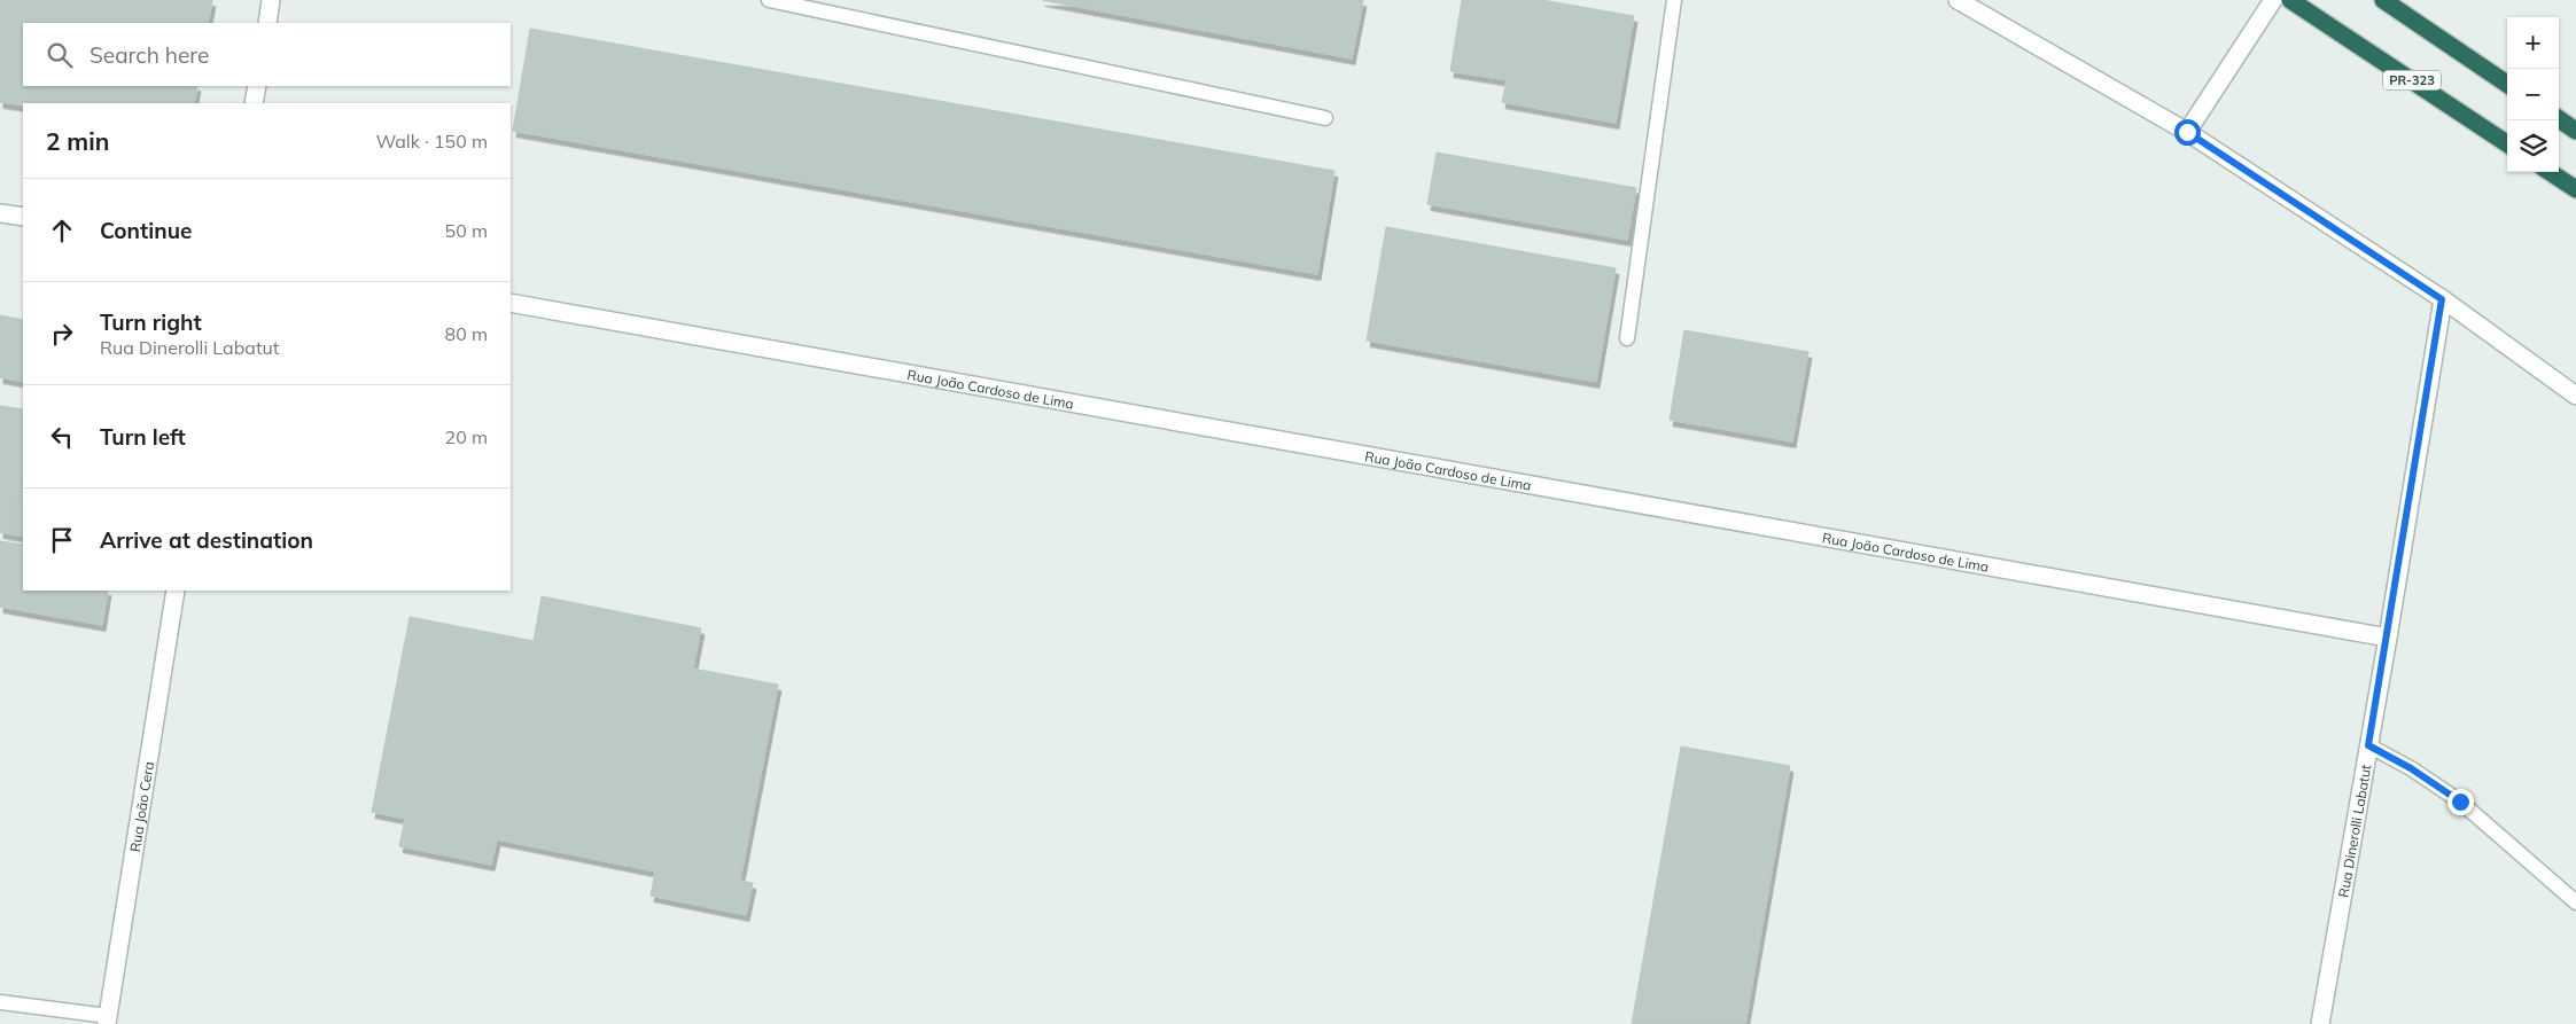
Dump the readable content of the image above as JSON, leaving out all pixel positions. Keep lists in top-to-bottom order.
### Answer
{
  "streets": {
    "highway": ["PR-323"],
    "street": ["Rua João Cardoso de Lima", "Rua João Cera", "Rua Dinerolli Labatut"]
  },
  "crossings": [
    ["Rua João Cardoso de Lima", "Rua Dinerolli Labatut"]
  ],
  "page": {
    "map_buttons": ["+", "−"],
    "search": "Search here",
    "heading": ["2 min", "Walk · 150 m"],
    "list": [
      ["Continue", "50 m"],
      ["Turn right", "Rua Dinerolli Labatut", "80 m"],
      ["Turn left", "20 m"],
      "Arrive at destination"
    ]
  }
}
